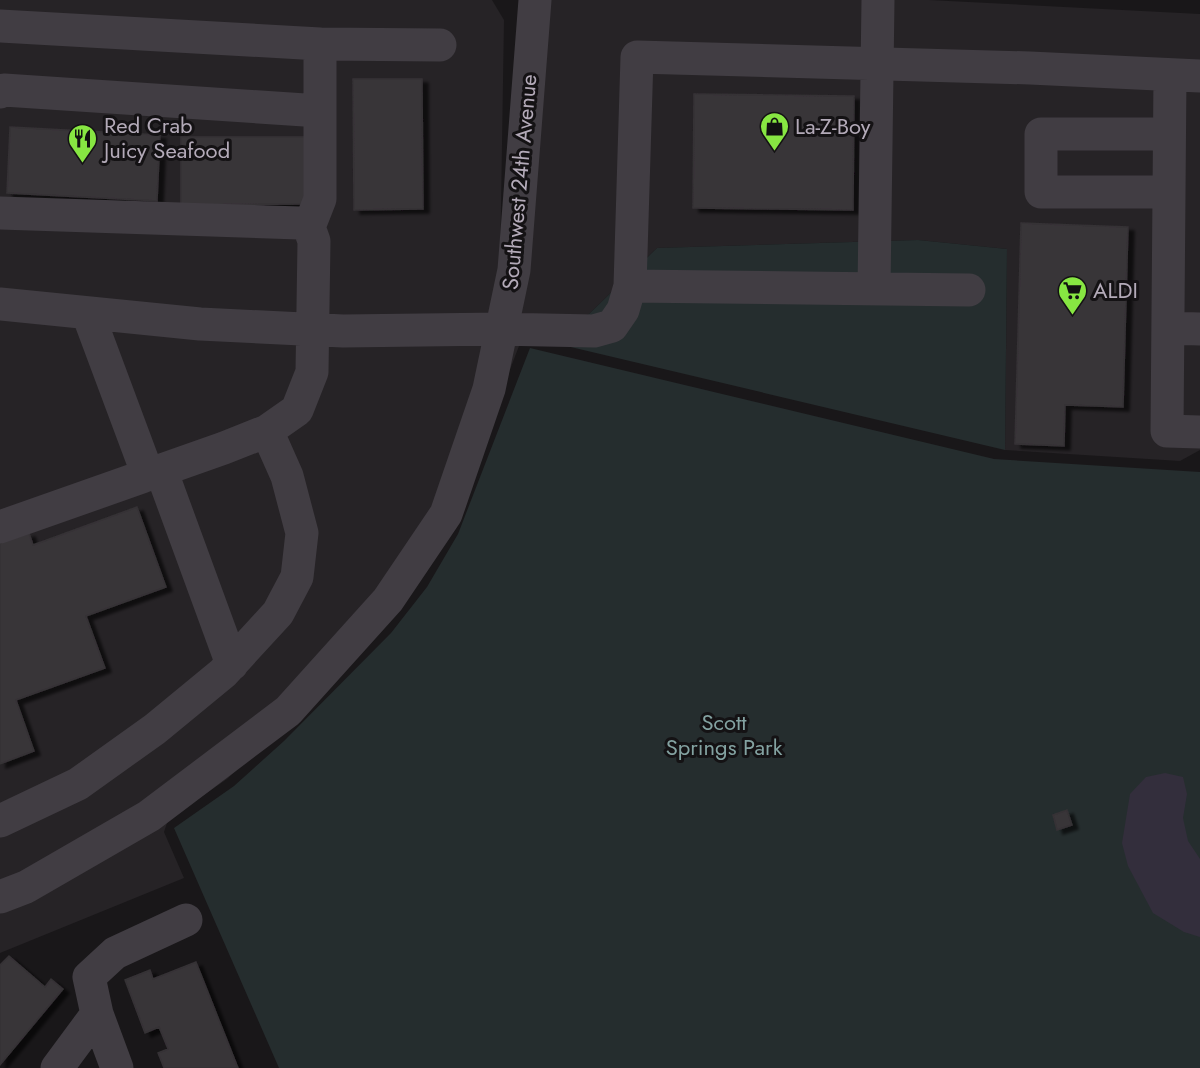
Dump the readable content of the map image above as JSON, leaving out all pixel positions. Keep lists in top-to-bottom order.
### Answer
{
  "streets": {
    "street": ["Southwest 24th Avenue"]
  },
  "parks": ["Scott Springs Park"],
  "places": {
    "shop": ["La-Z-Boy"],
    "restaurant": ["Red Crab Juicy Seafood"],
    "supermarket": ["ALDI"]
  }
}
